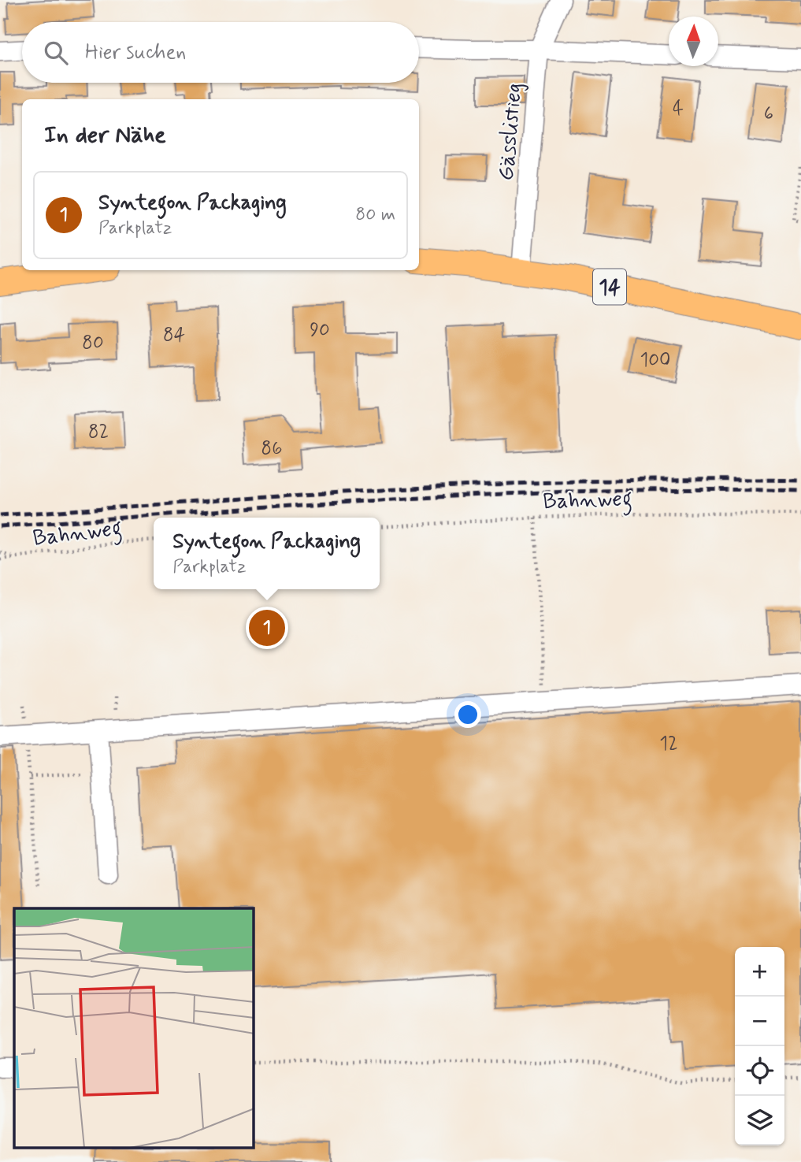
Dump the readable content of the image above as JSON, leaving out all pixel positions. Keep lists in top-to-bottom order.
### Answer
{
  "streets": {
    "main road": ["14"],
    "street": ["Gässlistieg"],
    "path": ["Bahnweg"]
  },
  "crossings": [
    ["Gässlistieg", "14"]
  ],
  "house_numbers": [
    "4",
    "6",
    "90",
    "84",
    "80",
    "100",
    "82",
    "86",
    "12"
  ],
  "north": "top",
  "page": {
    "search": "Hier suchen",
    "heading": "In der Nähe",
    "list": [
      {
        "mark": "1",
        "name": "Syntegon Packaging",
        "note": "Parkplatz",
        "value": "80 m"
      }
    ],
    "popup": ["Syntegon Packaging", "Parkplatz"],
    "pins": "1",
    "map_buttons": ["+", "−"]
  }
}
